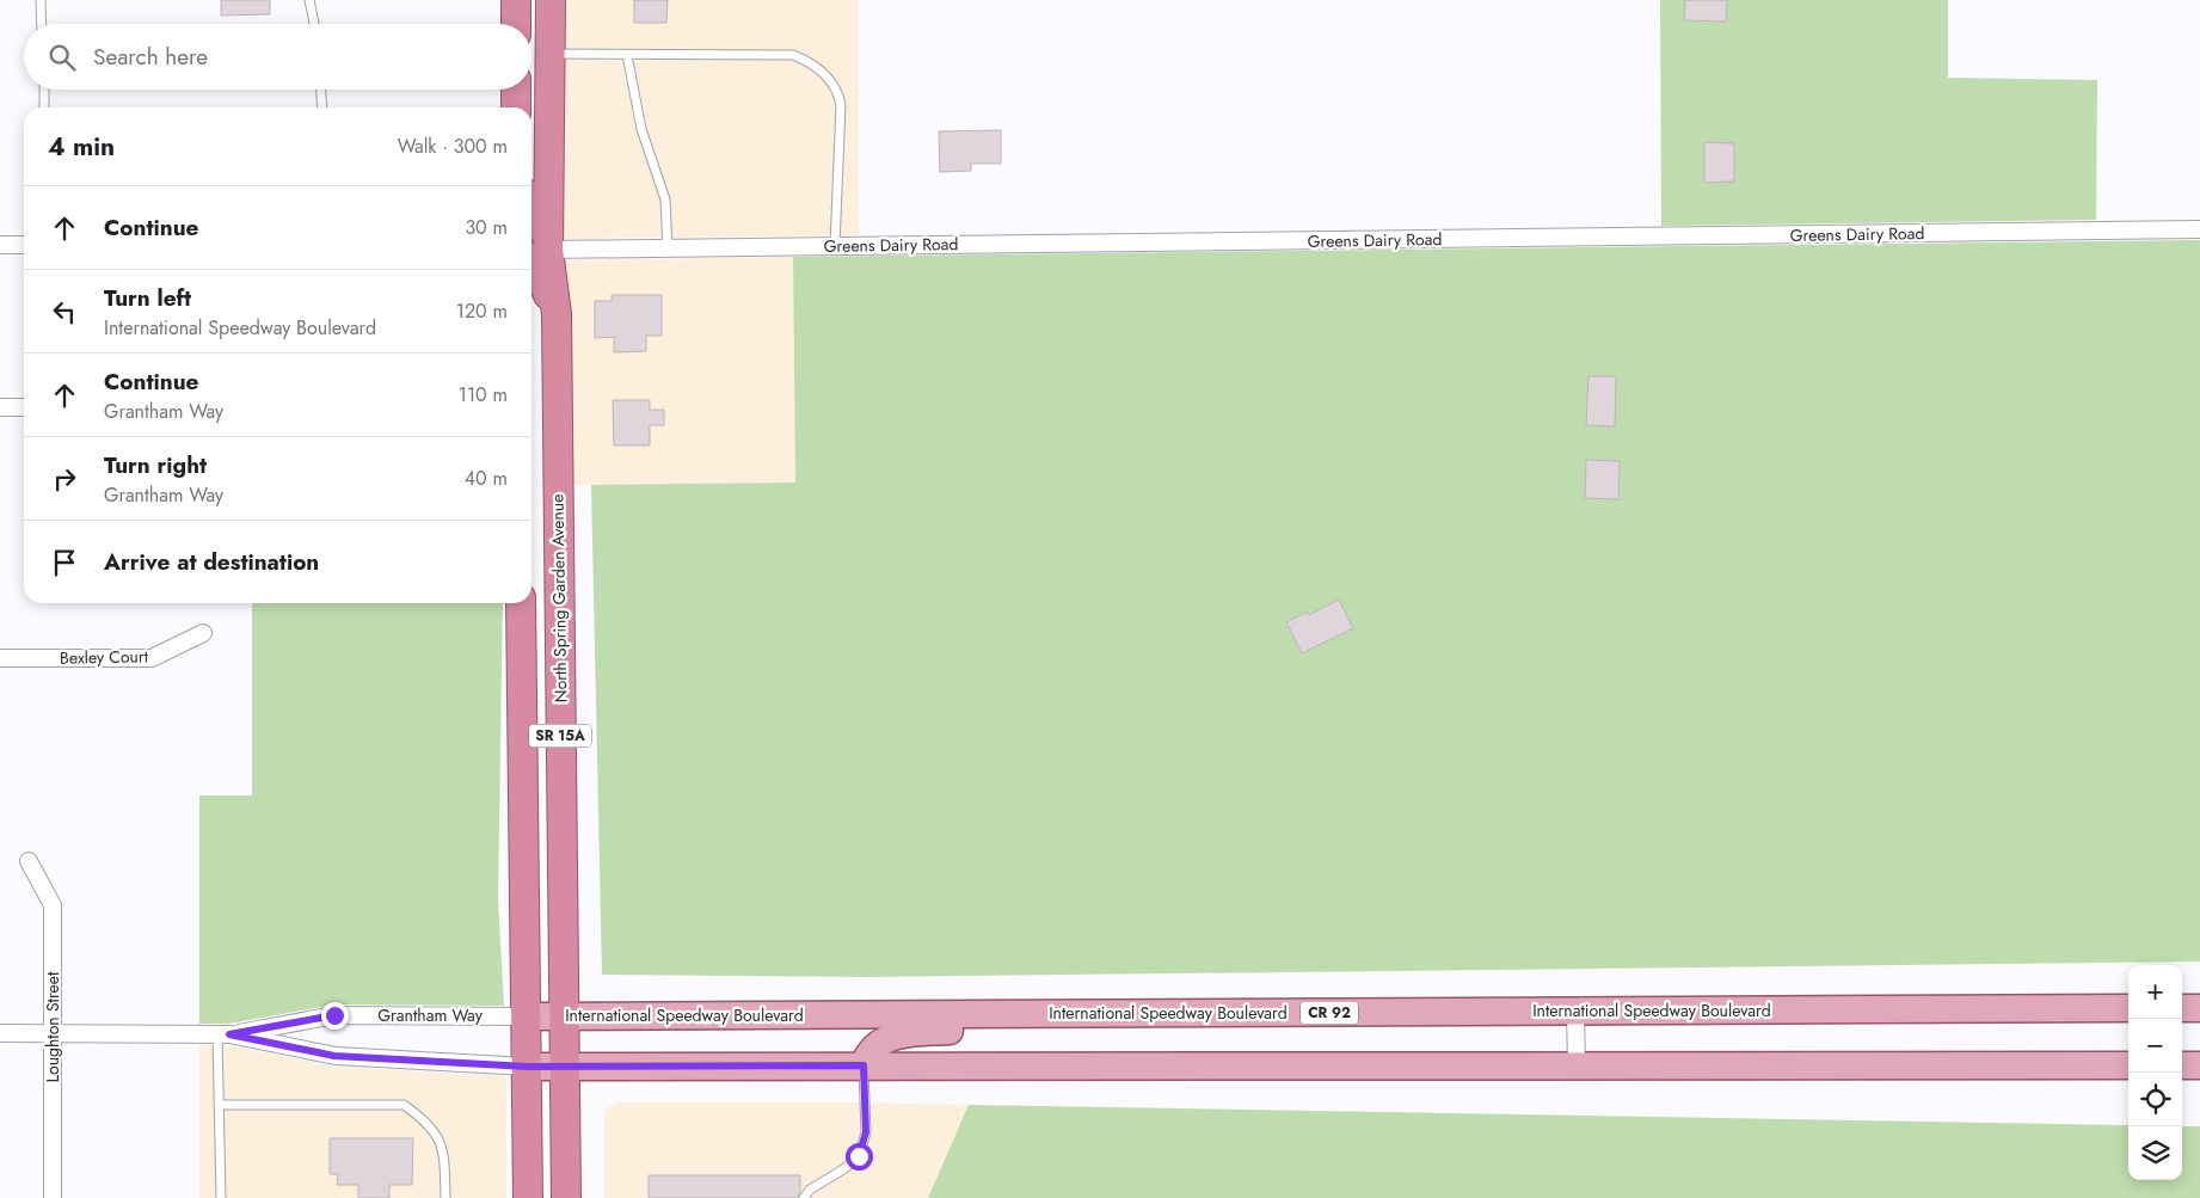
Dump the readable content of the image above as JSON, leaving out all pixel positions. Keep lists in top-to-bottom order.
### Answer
{
  "streets": {
    "highway": ["North Spring Garden Avenue", "SR 15A"],
    "main road": ["International Speedway Boulevard", "CR 92"],
    "street": [
      "Greens Dairy Road",
      "Bexley Court",
      "Grantham Way",
      "Loughton Street"
    ]
  },
  "crossings": [
    ["Greens Dairy Road", "North Spring Garden Avenue"],
    ["North Spring Garden Avenue", "International Speedway Boulevard"],
    ["SR 15A", "International Speedway Boulevard"],
    ["SR 15A", "Grantham Way"],
    ["International Speedway Boulevard", "Grantham Way"],
    ["Grantham Way", "Loughton Street"]
  ],
  "page": {
    "search": "Search here",
    "heading": ["4 min", "Walk · 300 m"],
    "list": [
      ["Continue", "30 m"],
      ["Turn left", "International Speedway Boulevard", "120 m"],
      ["Continue", "Grantham Way", "110 m"],
      ["Turn right", "Grantham Way", "40 m"],
      "Arrive at destination"
    ],
    "map_buttons": ["+", "−"]
  }
}
